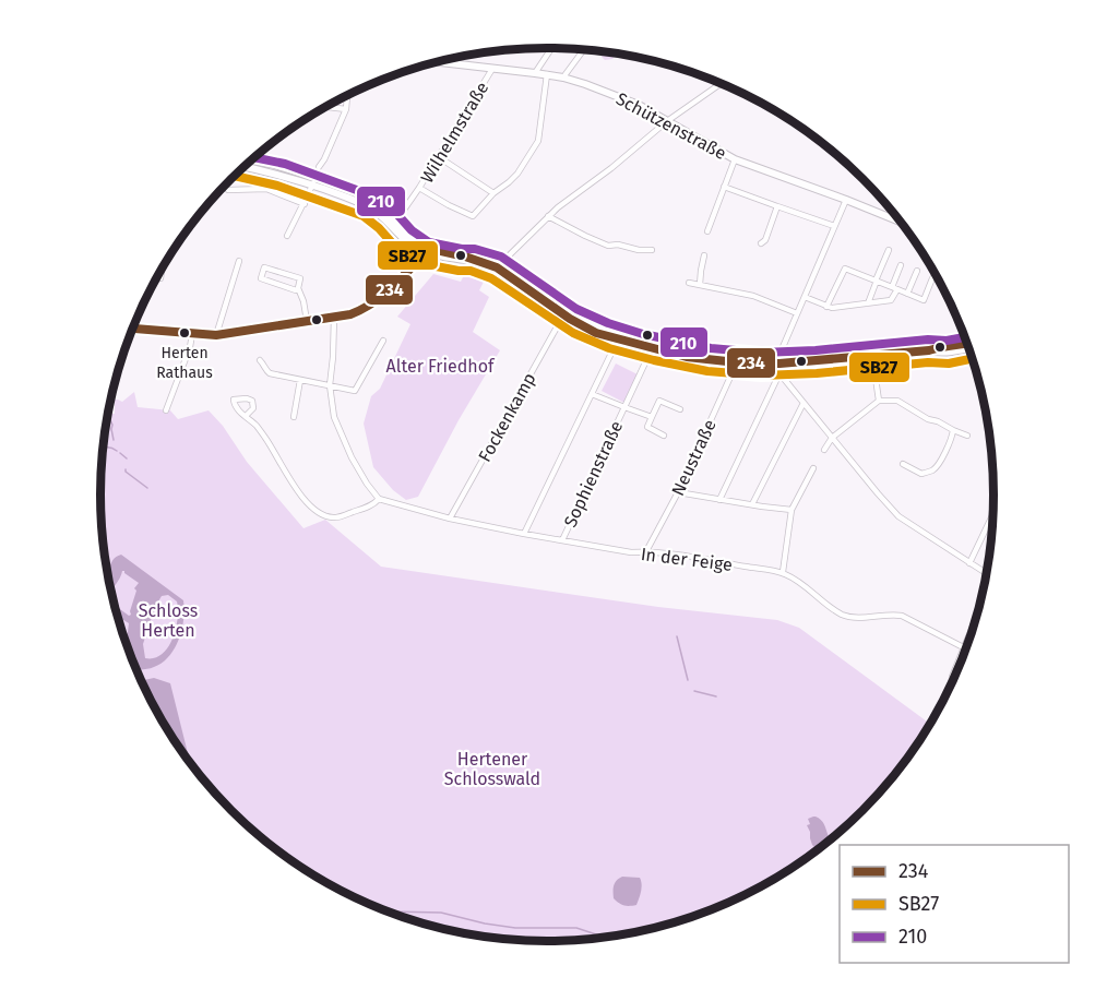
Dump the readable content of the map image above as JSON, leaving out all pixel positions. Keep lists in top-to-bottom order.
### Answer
{
  "streets": {
    "main road": ["Schützenstraße"],
    "street": [
      "Wilhelmstraße",
      "Fockenkamp",
      "Neustraße",
      "Sophienstraße",
      "In der Feige"
    ]
  },
  "crossings": [
    ["Schützenstraße", "Wilhelmstraße"],
    ["Fockenkamp", "In der Feige"],
    ["Neustraße", "In der Feige"],
    ["Sophienstraße", "In der Feige"]
  ],
  "parks": ["Alter Friedhof", "Schloss Herten", "Hertener Schlosswald"],
  "places": ["Herten Rathaus"],
  "lines": ["transit line 210", "transit line SB27", "transit line 234"],
  "legend": ["234", "SB27", "210"]
}
